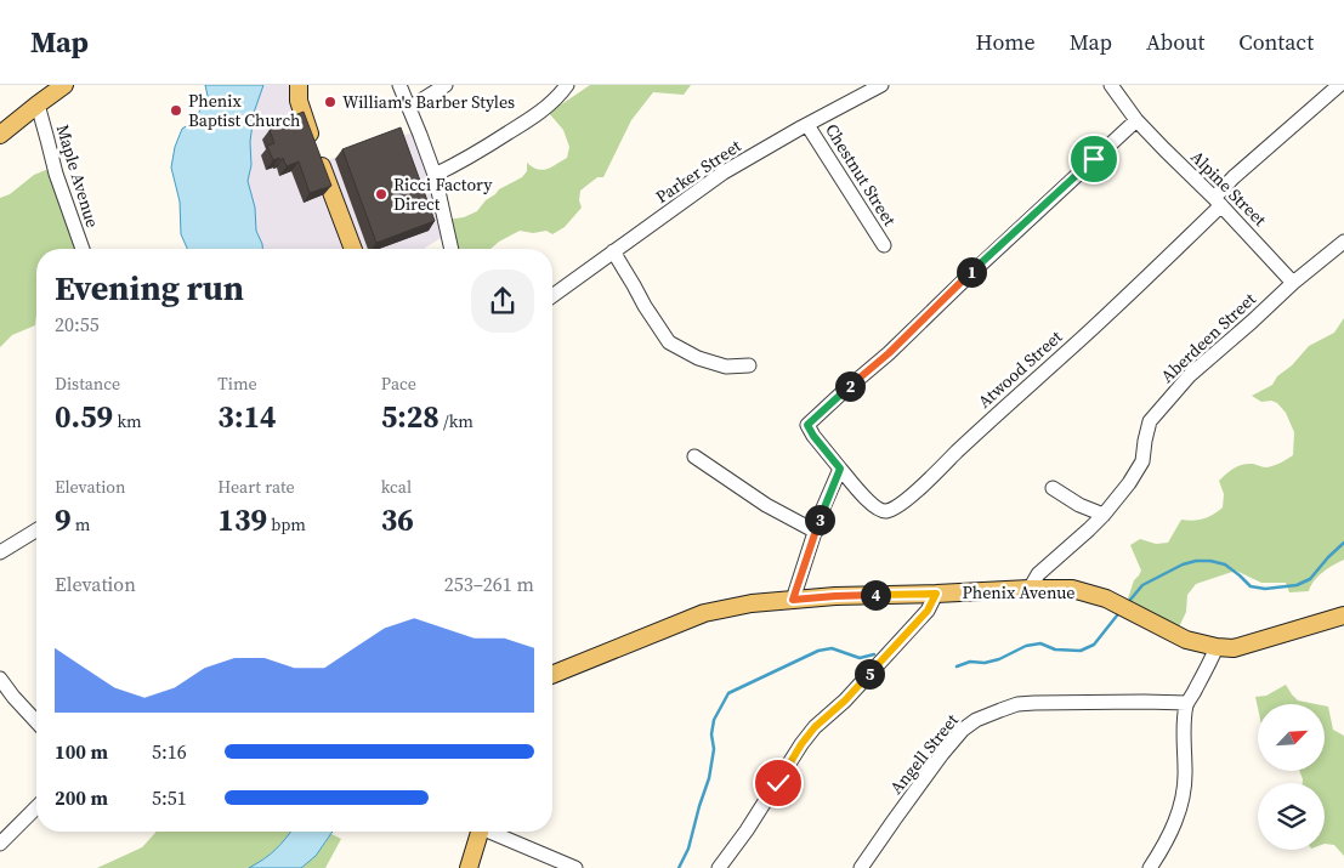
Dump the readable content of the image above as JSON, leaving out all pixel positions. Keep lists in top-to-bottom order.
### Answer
{
  "streets": {
    "main road": ["Phenix Avenue"],
    "street": [
      "Parker Street",
      "Chestnut Street",
      "Maple Avenue",
      "Alpine Street",
      "Aberdeen Street",
      "Atwood Street",
      "Angell Street"
    ]
  },
  "crossings": [
    ["Parker Street", "Chestnut Street"],
    ["Alpine Street", "Aberdeen Street"],
    ["Alpine Street", "Atwood Street"],
    ["Aberdeen Street", "Phenix Avenue"]
  ],
  "places": ["William's Barber Styles", "Phenix Baptist Church", "Ricci Factory Direct"],
  "north": "top right",
  "page": {
    "header": "Map",
    "nav": [
      "Home",
      "Map",
      "About",
      "Contact"
    ],
    "heading": ["Evening run", "20:55"],
    "pins": [
      "1",
      "2",
      "3",
      "4",
      "5"
    ],
    "stats": [
      ["Distance", "0.59 km"],
      ["Time", "3:14"],
      ["Pace", "5:28 /km"],
      ["Elevation", "9 m"],
      ["Heart rate", "139 bpm"],
      ["kcal", "36"]
    ],
    "chart": ["Elevation", "253–261 m"],
    "list": [
      {
        "name": "100 m",
        "note": "5:16"
      },
      {
        "name": "200 m",
        "note": "5:51"
      }
    ]
  }
}
